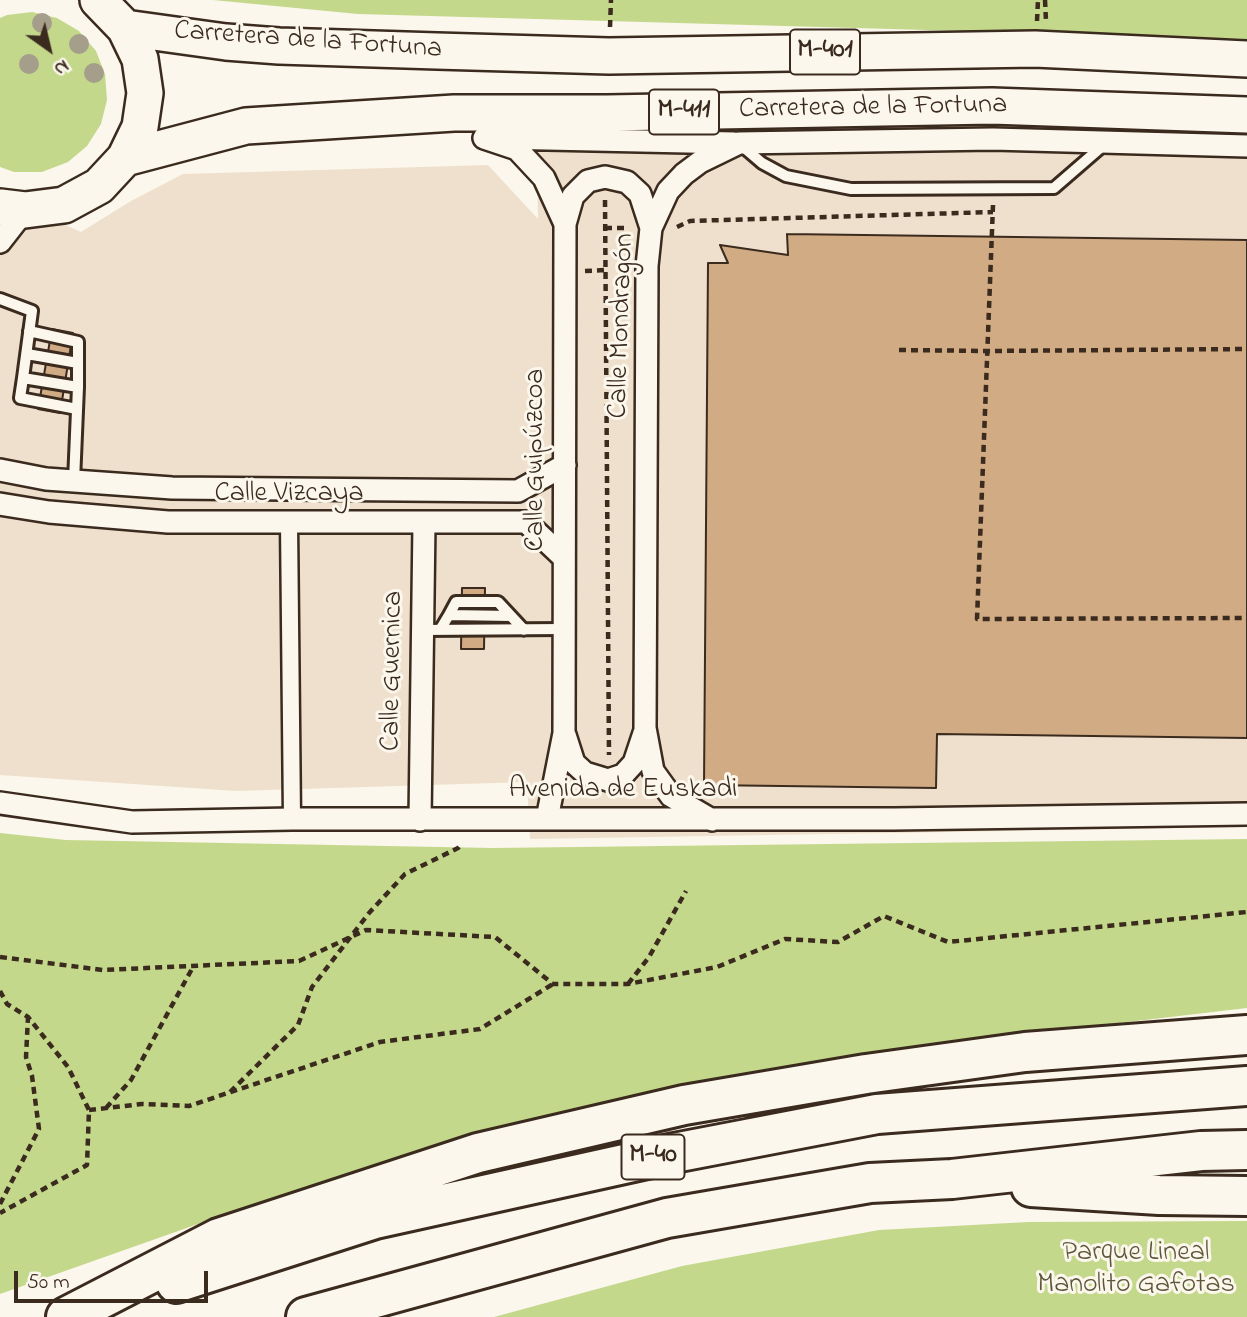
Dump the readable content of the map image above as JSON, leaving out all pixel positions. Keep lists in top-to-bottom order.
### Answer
{
  "streets": {
    "highway": ["M-40"],
    "main road": ["Carretera de la Fortuna", "M-401", "M-411"],
    "street": [
      "Calle Mondragón",
      "Calle Guipúzcoa",
      "Calle Vizcaya",
      "Calle Guernica",
      "Avenida de Euskadi"
    ]
  },
  "crossings": [
    ["Calle Mondragón", "Avenida de Euskadi"],
    ["Calle Guipúzcoa", "Calle Vizcaya"],
    ["Calle Guipúzcoa", "Avenida de Euskadi"],
    ["Calle Vizcaya", "Calle Guernica"],
    ["Calle Guernica", "Avenida de Euskadi"]
  ],
  "parks": ["Parque Lineal Manolito Gafotas"],
  "scale_bar": "50 m",
  "north": "bottom right"
}
